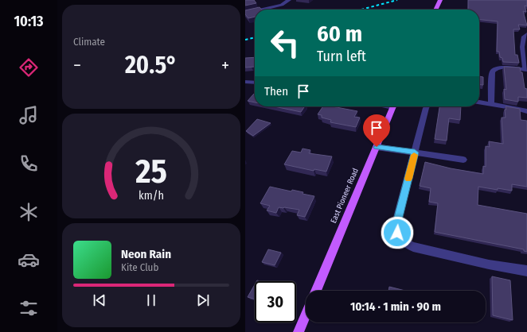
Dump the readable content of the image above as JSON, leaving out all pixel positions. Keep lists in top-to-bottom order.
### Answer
{
  "streets": {
    "main road": ["East Pioneer Road"]
  },
  "page": {
    "tabs": "10:13",
    "tile": "Climate",
    "turn": ["60 m", "Turn left"],
    "heat": ["−", "20.5°", "+"],
    "then": "Then",
    "song": ["Neon Rain", "Kite Club"],
    "limit": "30",
    "trip": "10:14 · 1 min · 90 m",
    "gauge": ["25", "km/h"]
  }
}
